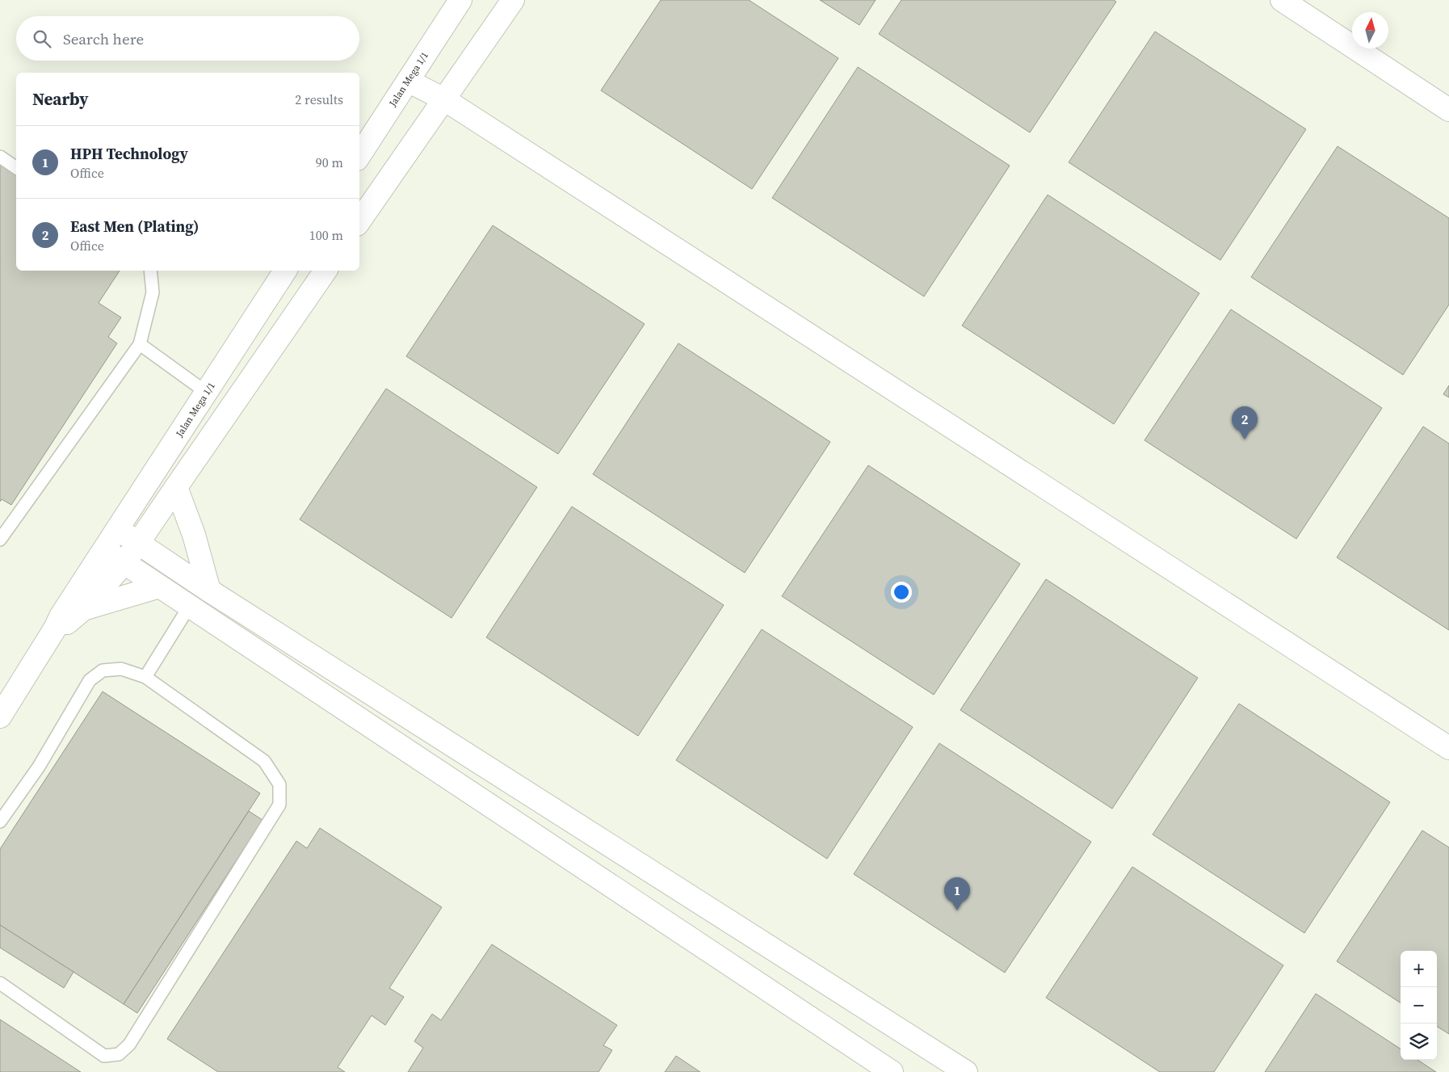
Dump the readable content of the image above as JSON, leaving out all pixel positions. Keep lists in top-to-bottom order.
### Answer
{
  "streets": {
    "street": ["Jalan Mega 1/1"]
  },
  "north": "top",
  "page": {
    "search": "Search here",
    "heading": ["Nearby", "2 results"],
    "list": [
      {
        "mark": "1",
        "name": "HPH Technology",
        "note": "Office",
        "value": "90 m"
      },
      {
        "mark": "2",
        "name": "East Men (Plating)",
        "note": "Office",
        "value": "100 m"
      }
    ],
    "pins": ["2", "1"],
    "map_buttons": ["+", "−"]
  }
}
